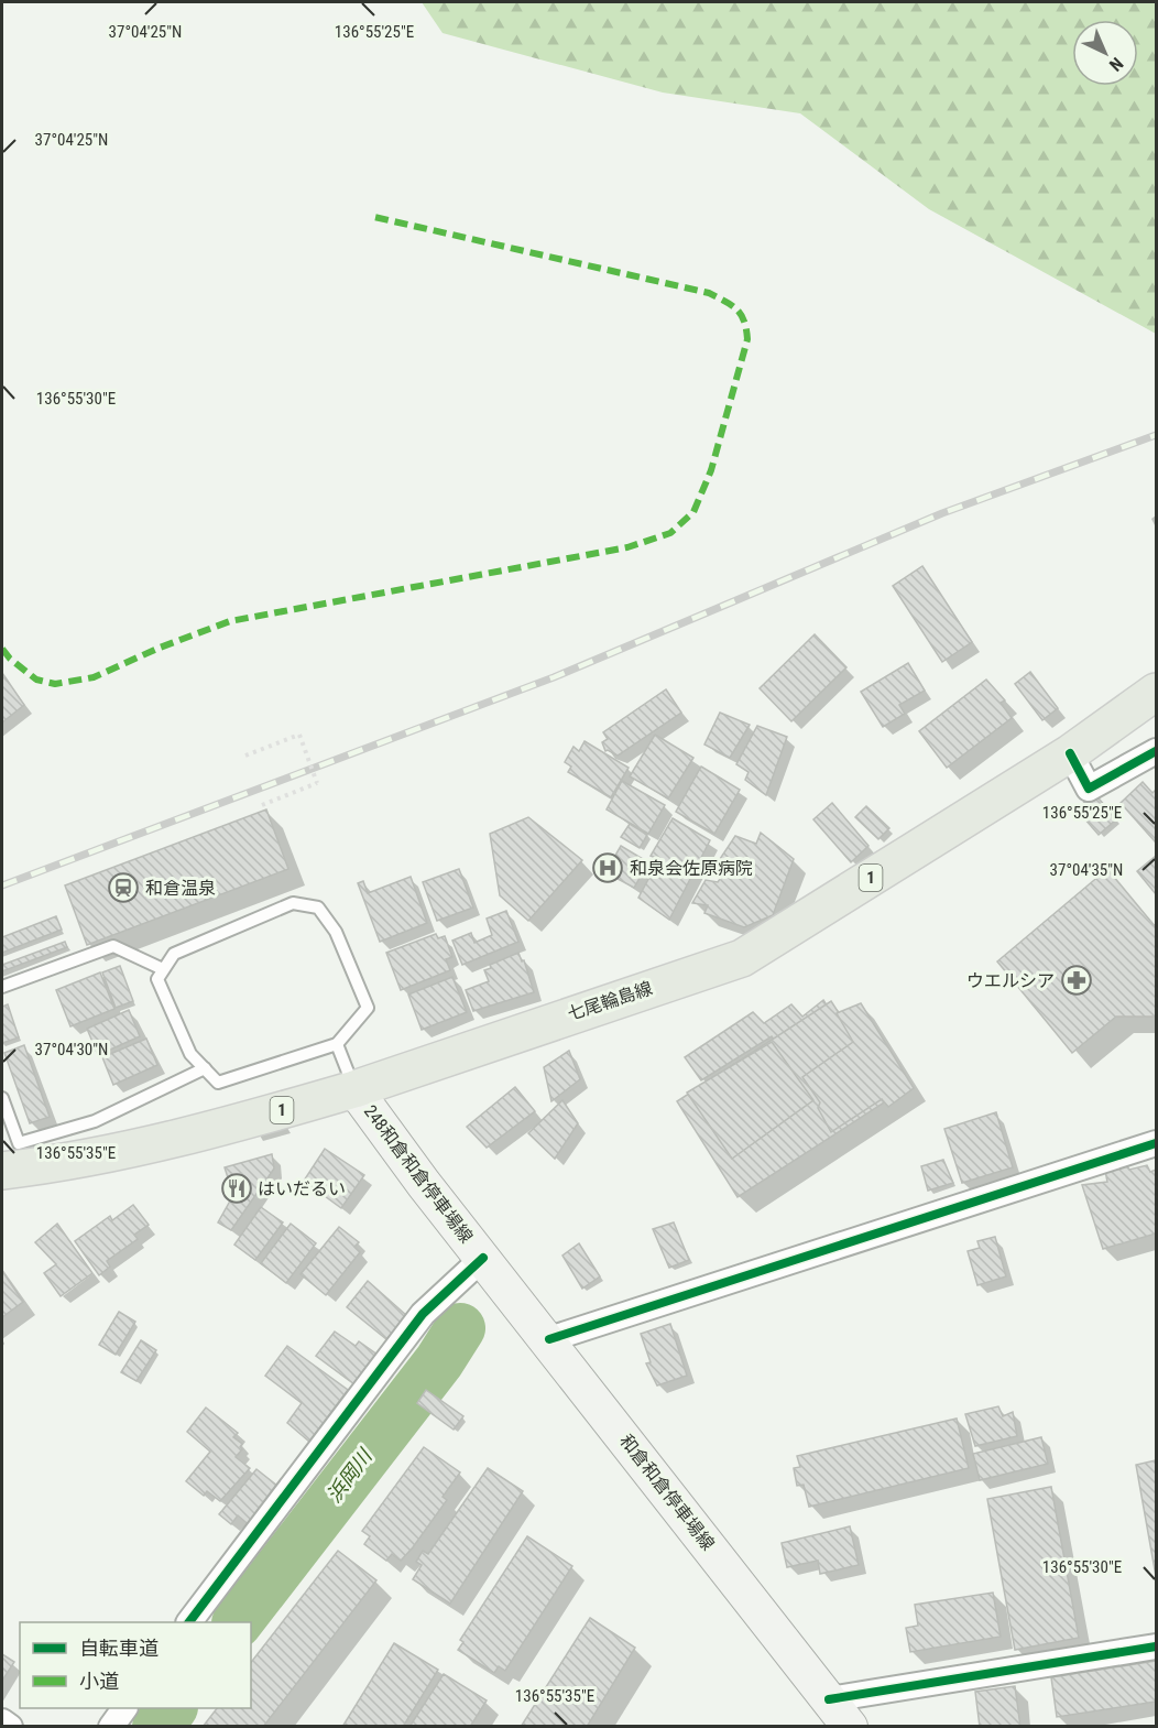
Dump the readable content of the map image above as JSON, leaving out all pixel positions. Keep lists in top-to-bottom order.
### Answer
{
  "streets": {
    "main road": [
      "1",
      "七尾輪島線",
      "248和倉和倉停車場線",
      "和倉和倉停車場線"
    ]
  },
  "crossings": [
    ["七尾輪島線", "248和倉和倉停車場線"],
    ["248和倉和倉停車場線", "和倉和倉停車場線"]
  ],
  "water": ["浜岡川"],
  "places": {
    "hospital": ["和泉会佐原病院"],
    "station": ["和倉温泉"],
    "pharmacy": ["ウエルシア"],
    "restaurant": ["はいだるい"]
  },
  "legend": ["自転車道", "小道"],
  "north": "bottom right",
  "coordinates": [
    "37°04'25\"N",
    "136°55'25\"E",
    "136°55'30\"E",
    "37°04'35\"N",
    "37°04'30\"N",
    "136°55'35\"E"
  ]
}
